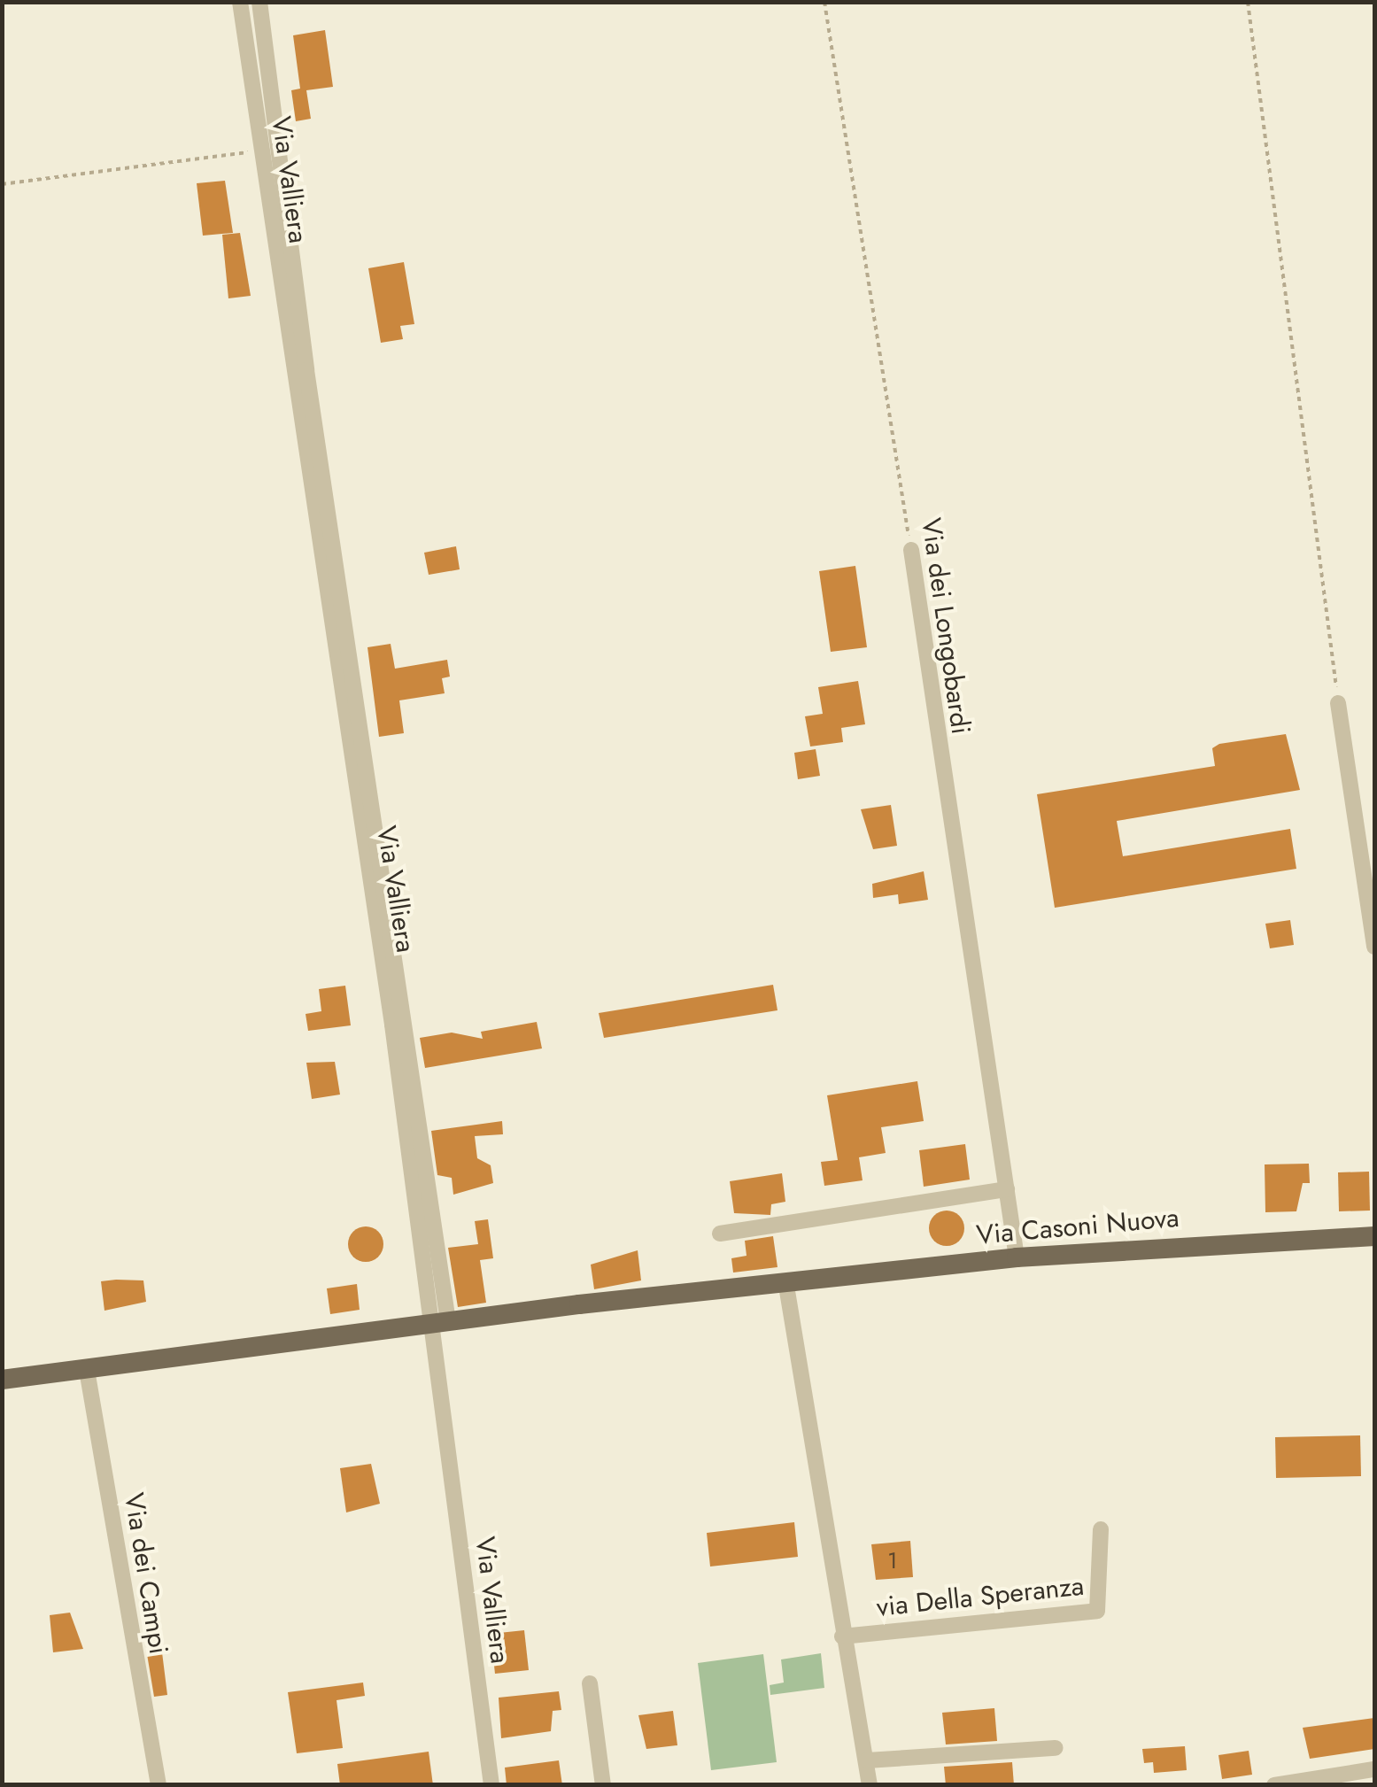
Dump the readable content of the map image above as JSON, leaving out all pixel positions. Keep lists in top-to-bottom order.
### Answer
{
  "streets": {
    "main road": ["Via Casoni Nuova"],
    "street": [
      "Via Valliera",
      "Via dei Longobardi",
      "Via dei Campi",
      "via Della Speranza"
    ]
  },
  "crossings": [
    ["Via Valliera", "Via Casoni Nuova"],
    ["Via dei Longobardi", "Via Casoni Nuova"],
    ["Via Casoni Nuova", "Via dei Campi"]
  ],
  "house_numbers": ["1"]
}
